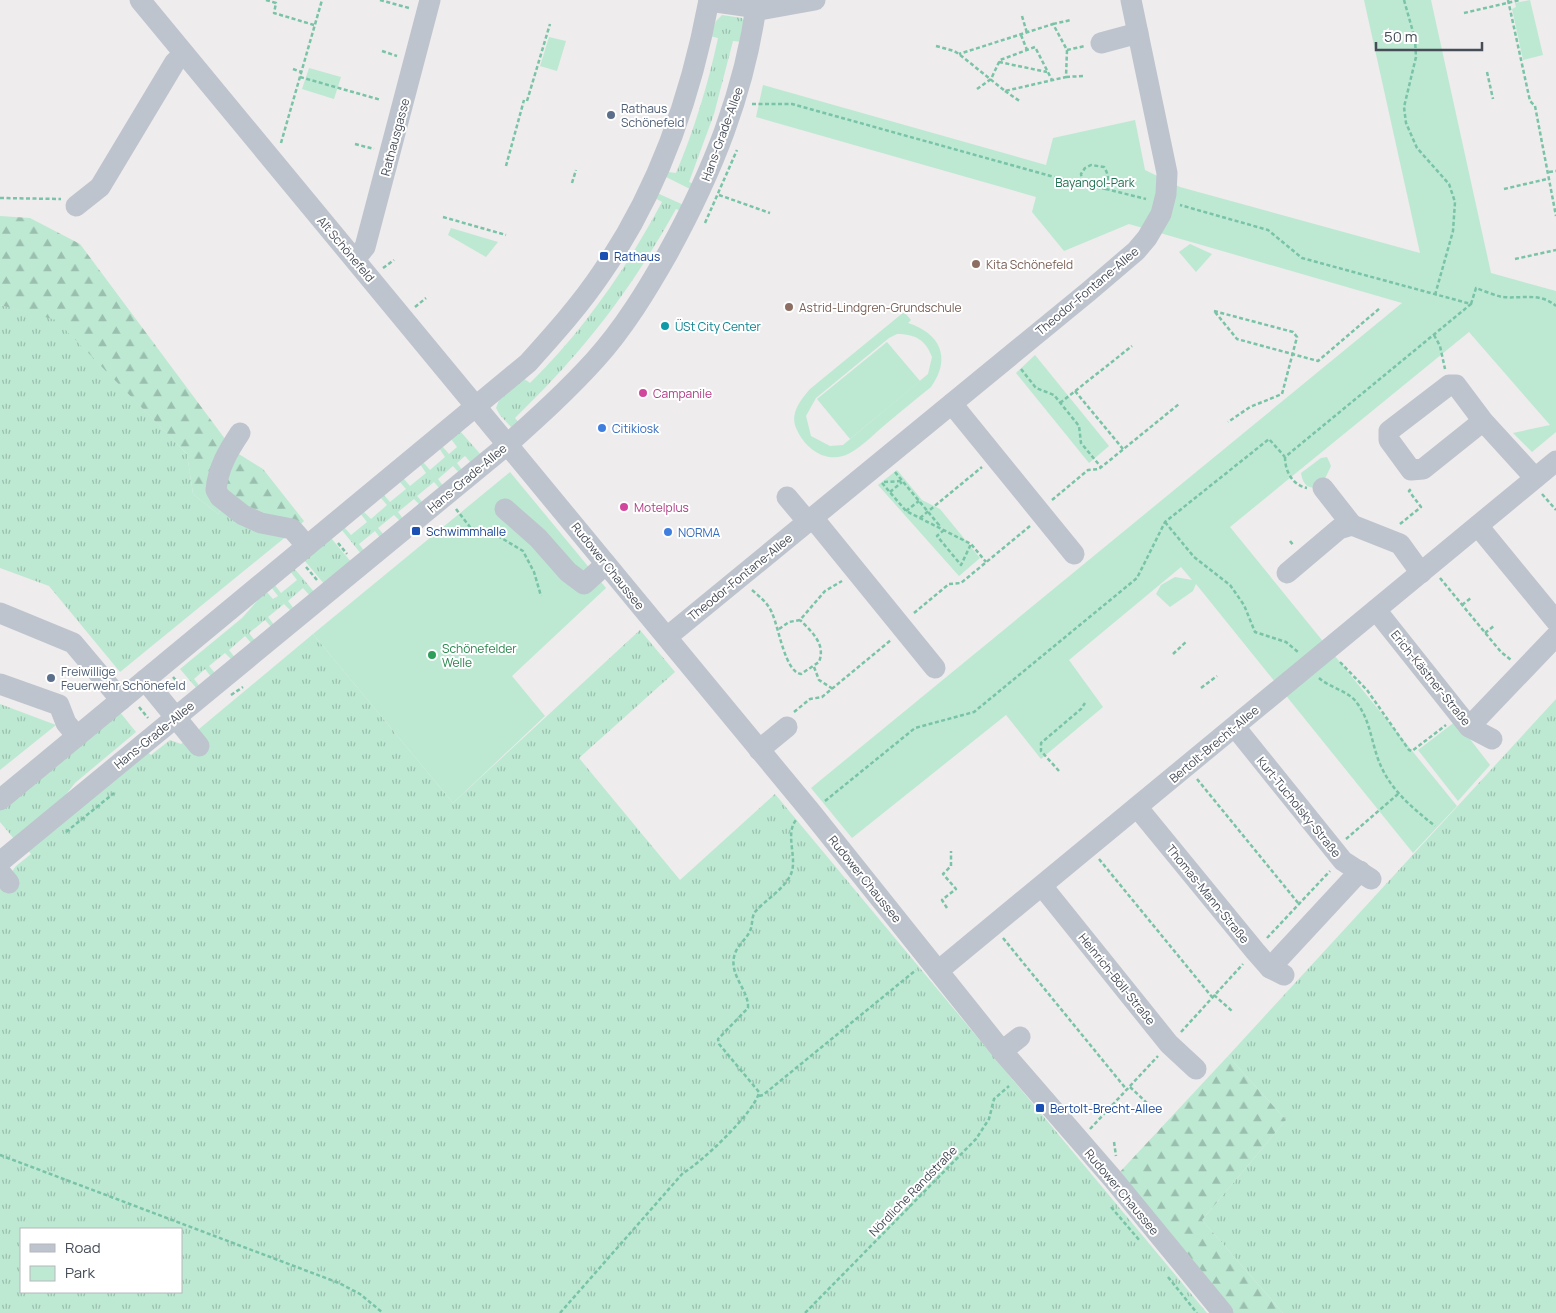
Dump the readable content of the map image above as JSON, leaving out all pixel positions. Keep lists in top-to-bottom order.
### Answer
{
  "streets": {
    "street": [
      "Hans-Grade-Allee",
      "Rathausgasse",
      "Alt Schönefeld",
      "Theodor-Fontane-Allee",
      "Rudower Chaussee",
      "Erich-Kästner-Straße",
      "Bertolt-Brecht-Allee",
      "Kurt-Tucholsky-Straße",
      "Thomas-Mann-Straße",
      "Heinrich-Böll-Straße"
    ],
    "path": ["Nördliche Randstraße"]
  },
  "crossings": [
    ["Hans-Grade-Allee", "Alt Schönefeld"],
    ["Hans-Grade-Allee", "Rudower Chaussee"],
    ["Rathausgasse", "Alt Schönefeld"],
    ["Alt Schönefeld", "Rudower Chaussee"],
    ["Theodor-Fontane-Allee", "Rudower Chaussee"],
    ["Rudower Chaussee", "Bertolt-Brecht-Allee"],
    ["Rudower Chaussee", "Nördliche Randstraße"],
    ["Erich-Kästner-Straße", "Bertolt-Brecht-Allee"],
    ["Bertolt-Brecht-Allee", "Kurt-Tucholsky-Straße"],
    ["Bertolt-Brecht-Allee", "Thomas-Mann-Straße"],
    ["Bertolt-Brecht-Allee", "Heinrich-Böll-Straße"],
    ["Kurt-Tucholsky-Straße", "Thomas-Mann-Straße"]
  ],
  "parks": ["Bayangol-Park"],
  "places": {
    "other": [
      "Rathaus Schönefeld",
      "Kita Schönefeld",
      "Astrid-Lindgren-Grundschule",
      "ÜSt City Center",
      "Campanile",
      "Citikiosk",
      "Motelplus",
      "NORMA",
      "Schönefelder Welle",
      "Freiwillige Feuerwehr Schönefeld"
    ],
    "transit": ["Rathaus", "Schwimmhalle", "Bertolt-Brecht-Allee"]
  },
  "legend": ["Road", "Park"],
  "scale_bar": "50 m"
}
